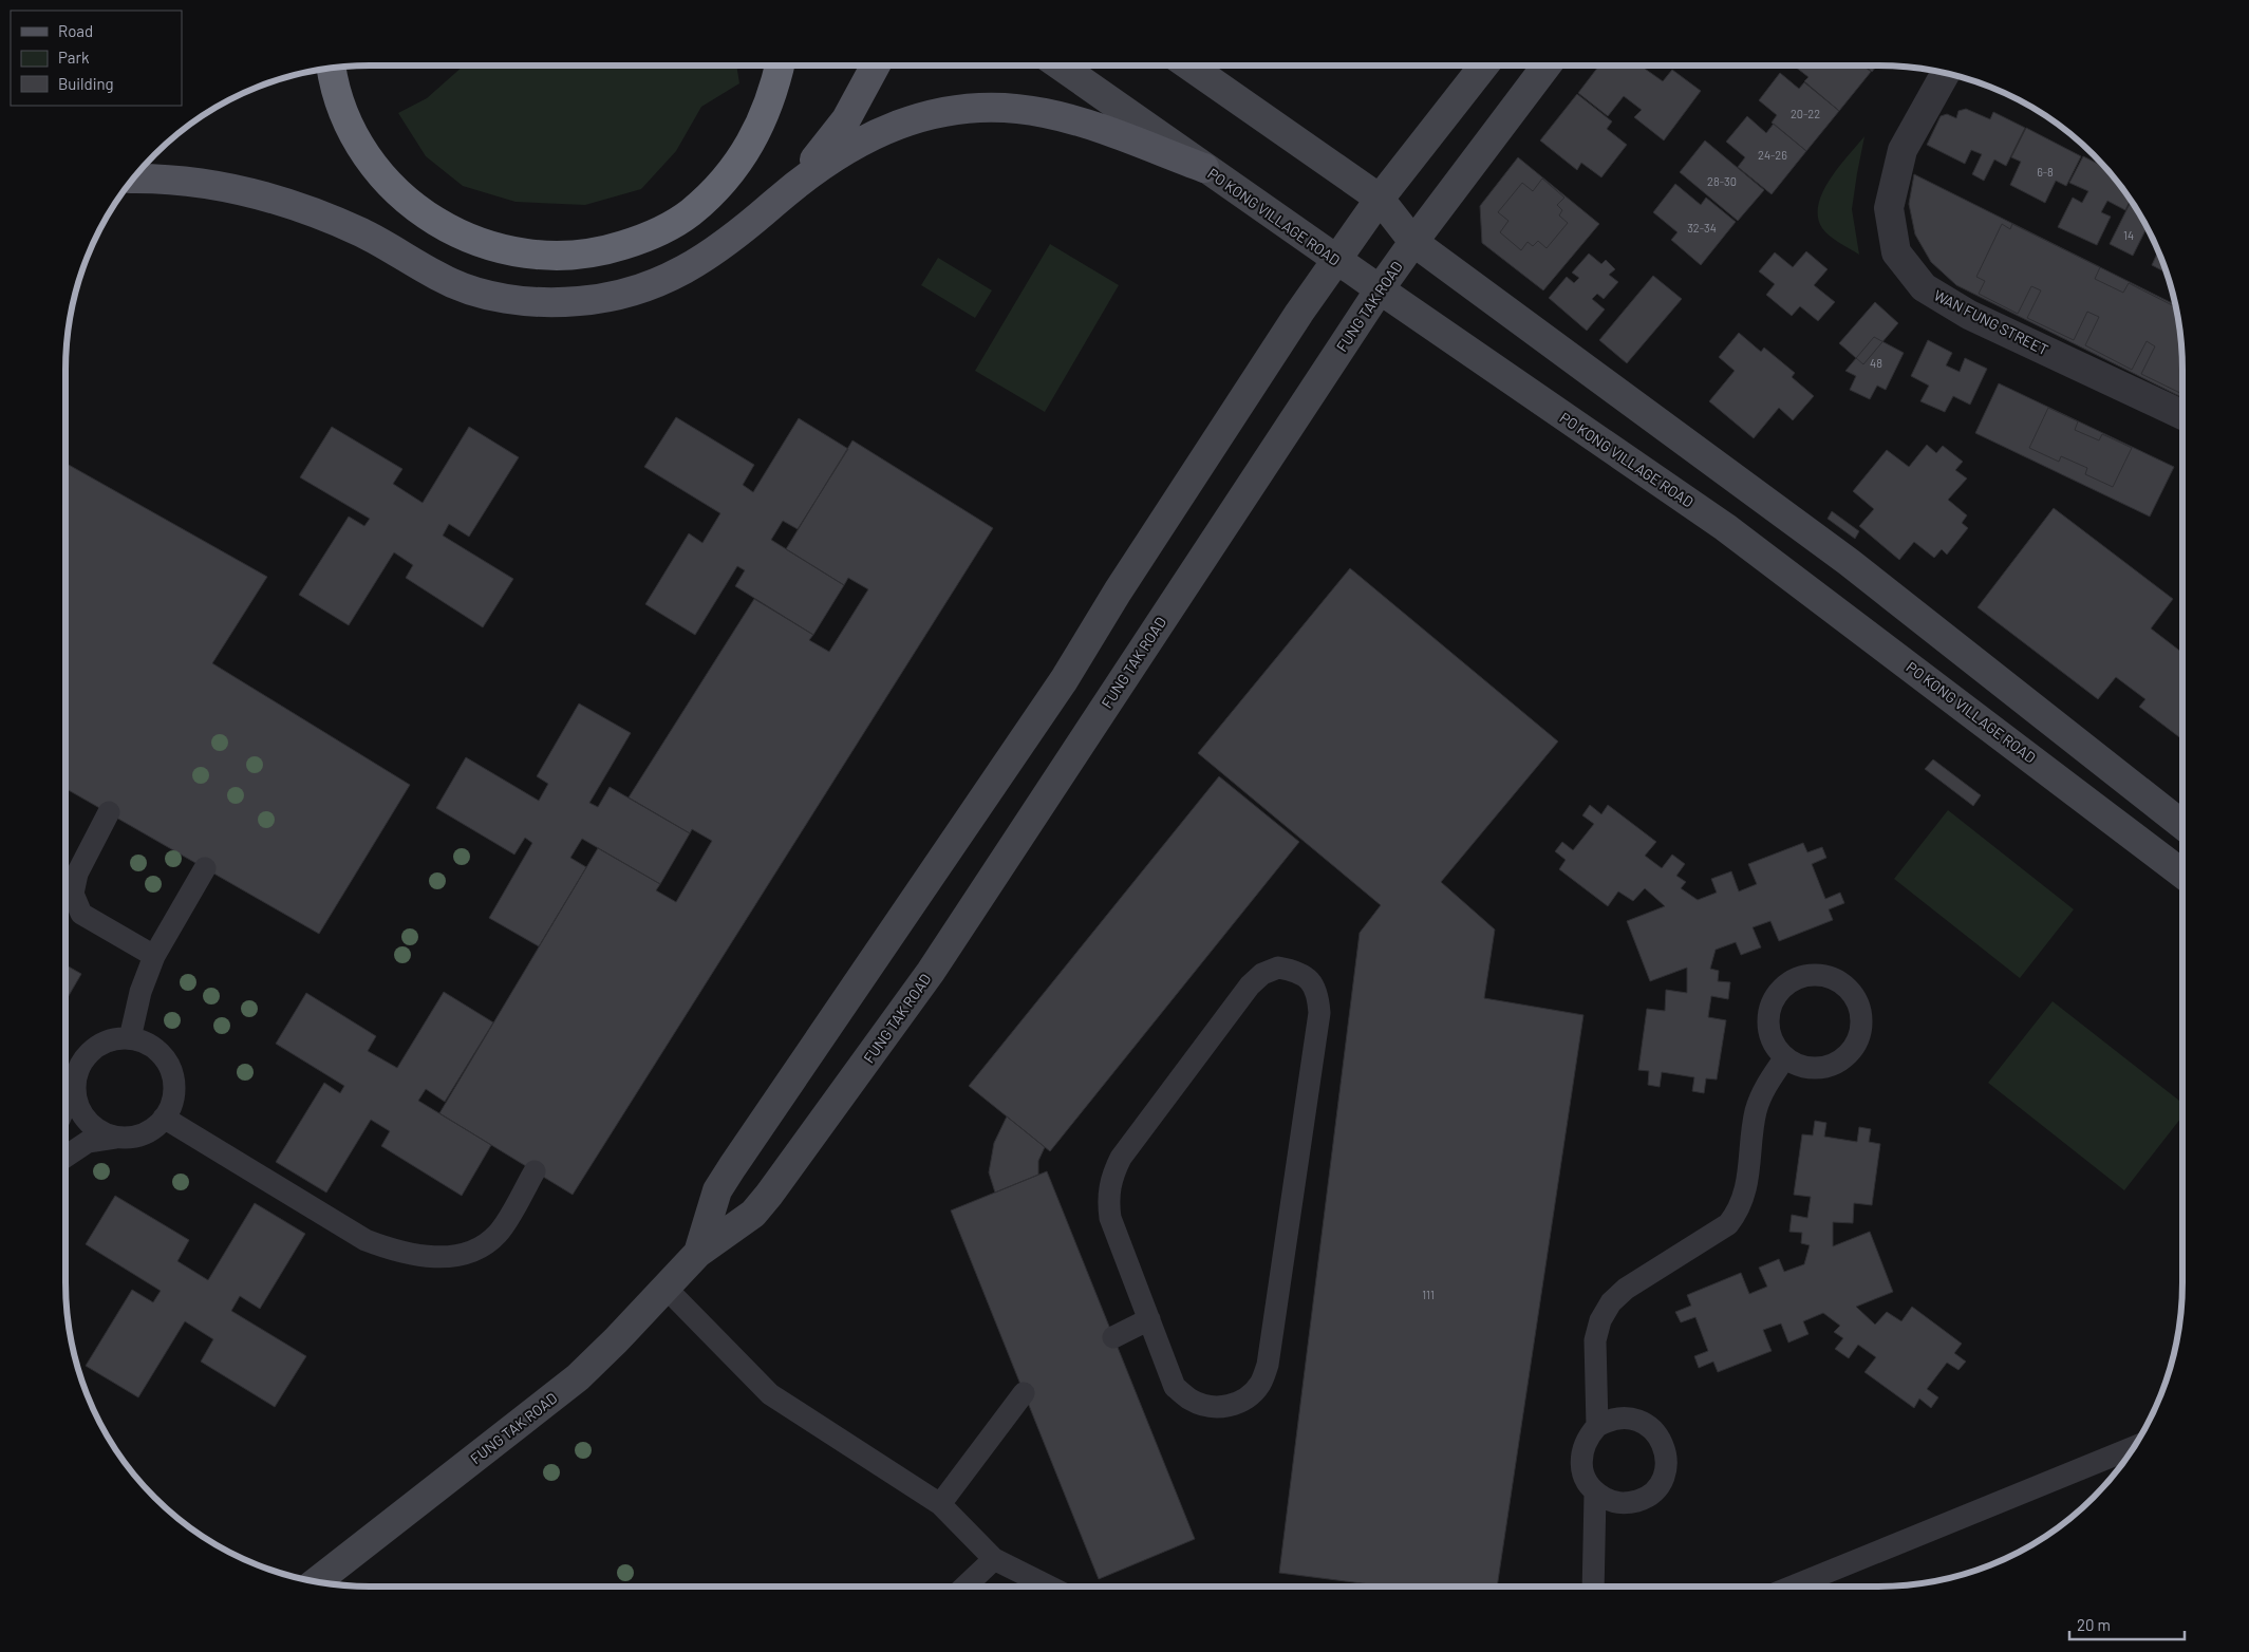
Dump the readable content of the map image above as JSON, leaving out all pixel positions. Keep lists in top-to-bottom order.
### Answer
{
  "streets": {
    "main road": ["PO KONG VILLAGE ROAD", "FUNG TAK ROAD"],
    "street": ["WAN FUNG STREET"]
  },
  "crossings": [
    ["PO KONG VILLAGE ROAD", "FUNG TAK ROAD"]
  ],
  "house_numbers": [
    "20-22",
    "24-26",
    "6-8",
    "28-30",
    "32-34",
    "14",
    "48",
    "111"
  ],
  "legend": ["Road", "Park", "Building"],
  "scale_bar": "20 m"
}
